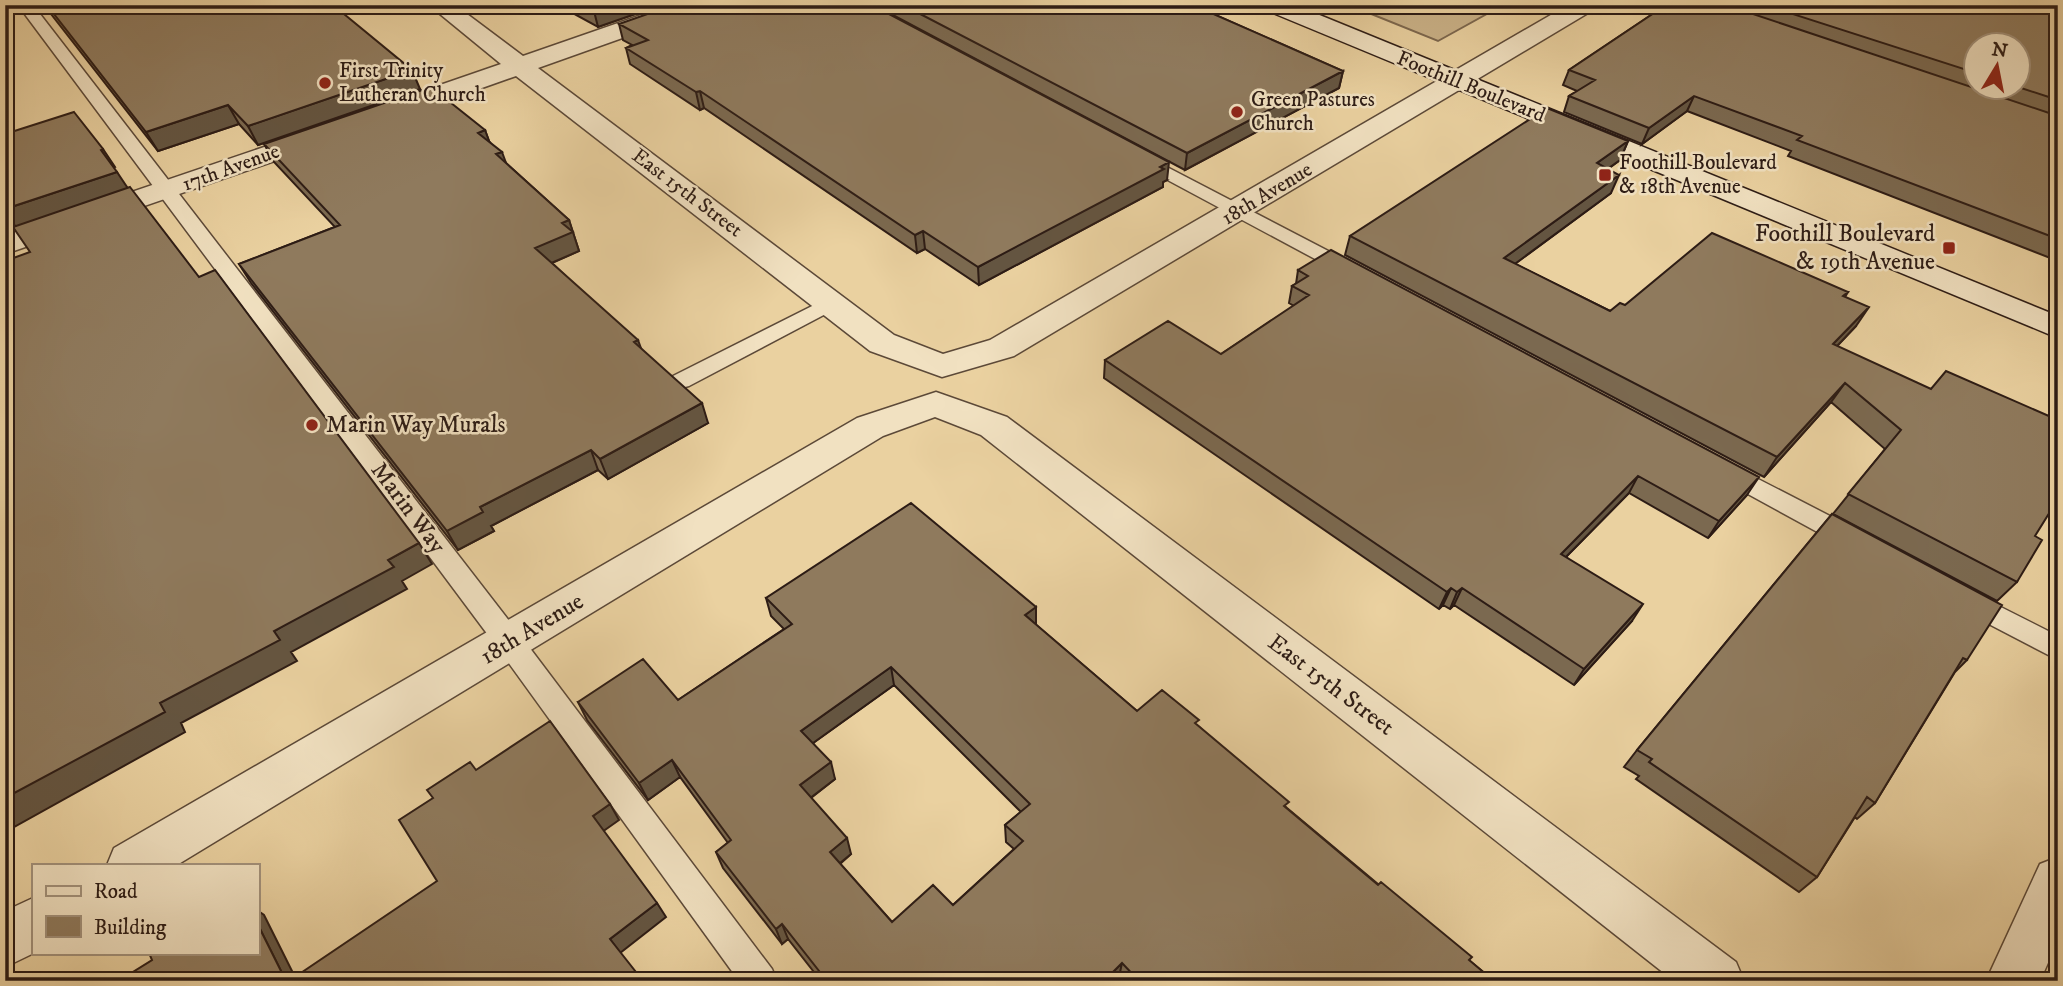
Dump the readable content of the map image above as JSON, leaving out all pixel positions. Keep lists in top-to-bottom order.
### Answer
{
  "streets": {
    "street": [
      "Foothill Boulevard",
      "17th Avenue",
      "East 15th Street",
      "18th Avenue"
    ],
    "lane": ["Marin Way"]
  },
  "crossings": [
    ["Foothill Boulevard", "18th Avenue"],
    ["17th Avenue", "East 15th Street"],
    ["17th Avenue", "Marin Way"],
    ["East 15th Street", "18th Avenue"],
    ["18th Avenue", "Marin Way"]
  ],
  "places": {
    "other": ["First Trinity Lutheran Church", "Green Pastures Church", "Marin Way Murals"],
    "transit": ["Foothill Boulevard & 18th Avenue", "Foothill Boulevard & 19th Avenue"]
  },
  "legend": ["Road", "Building"],
  "north": "top"
}
